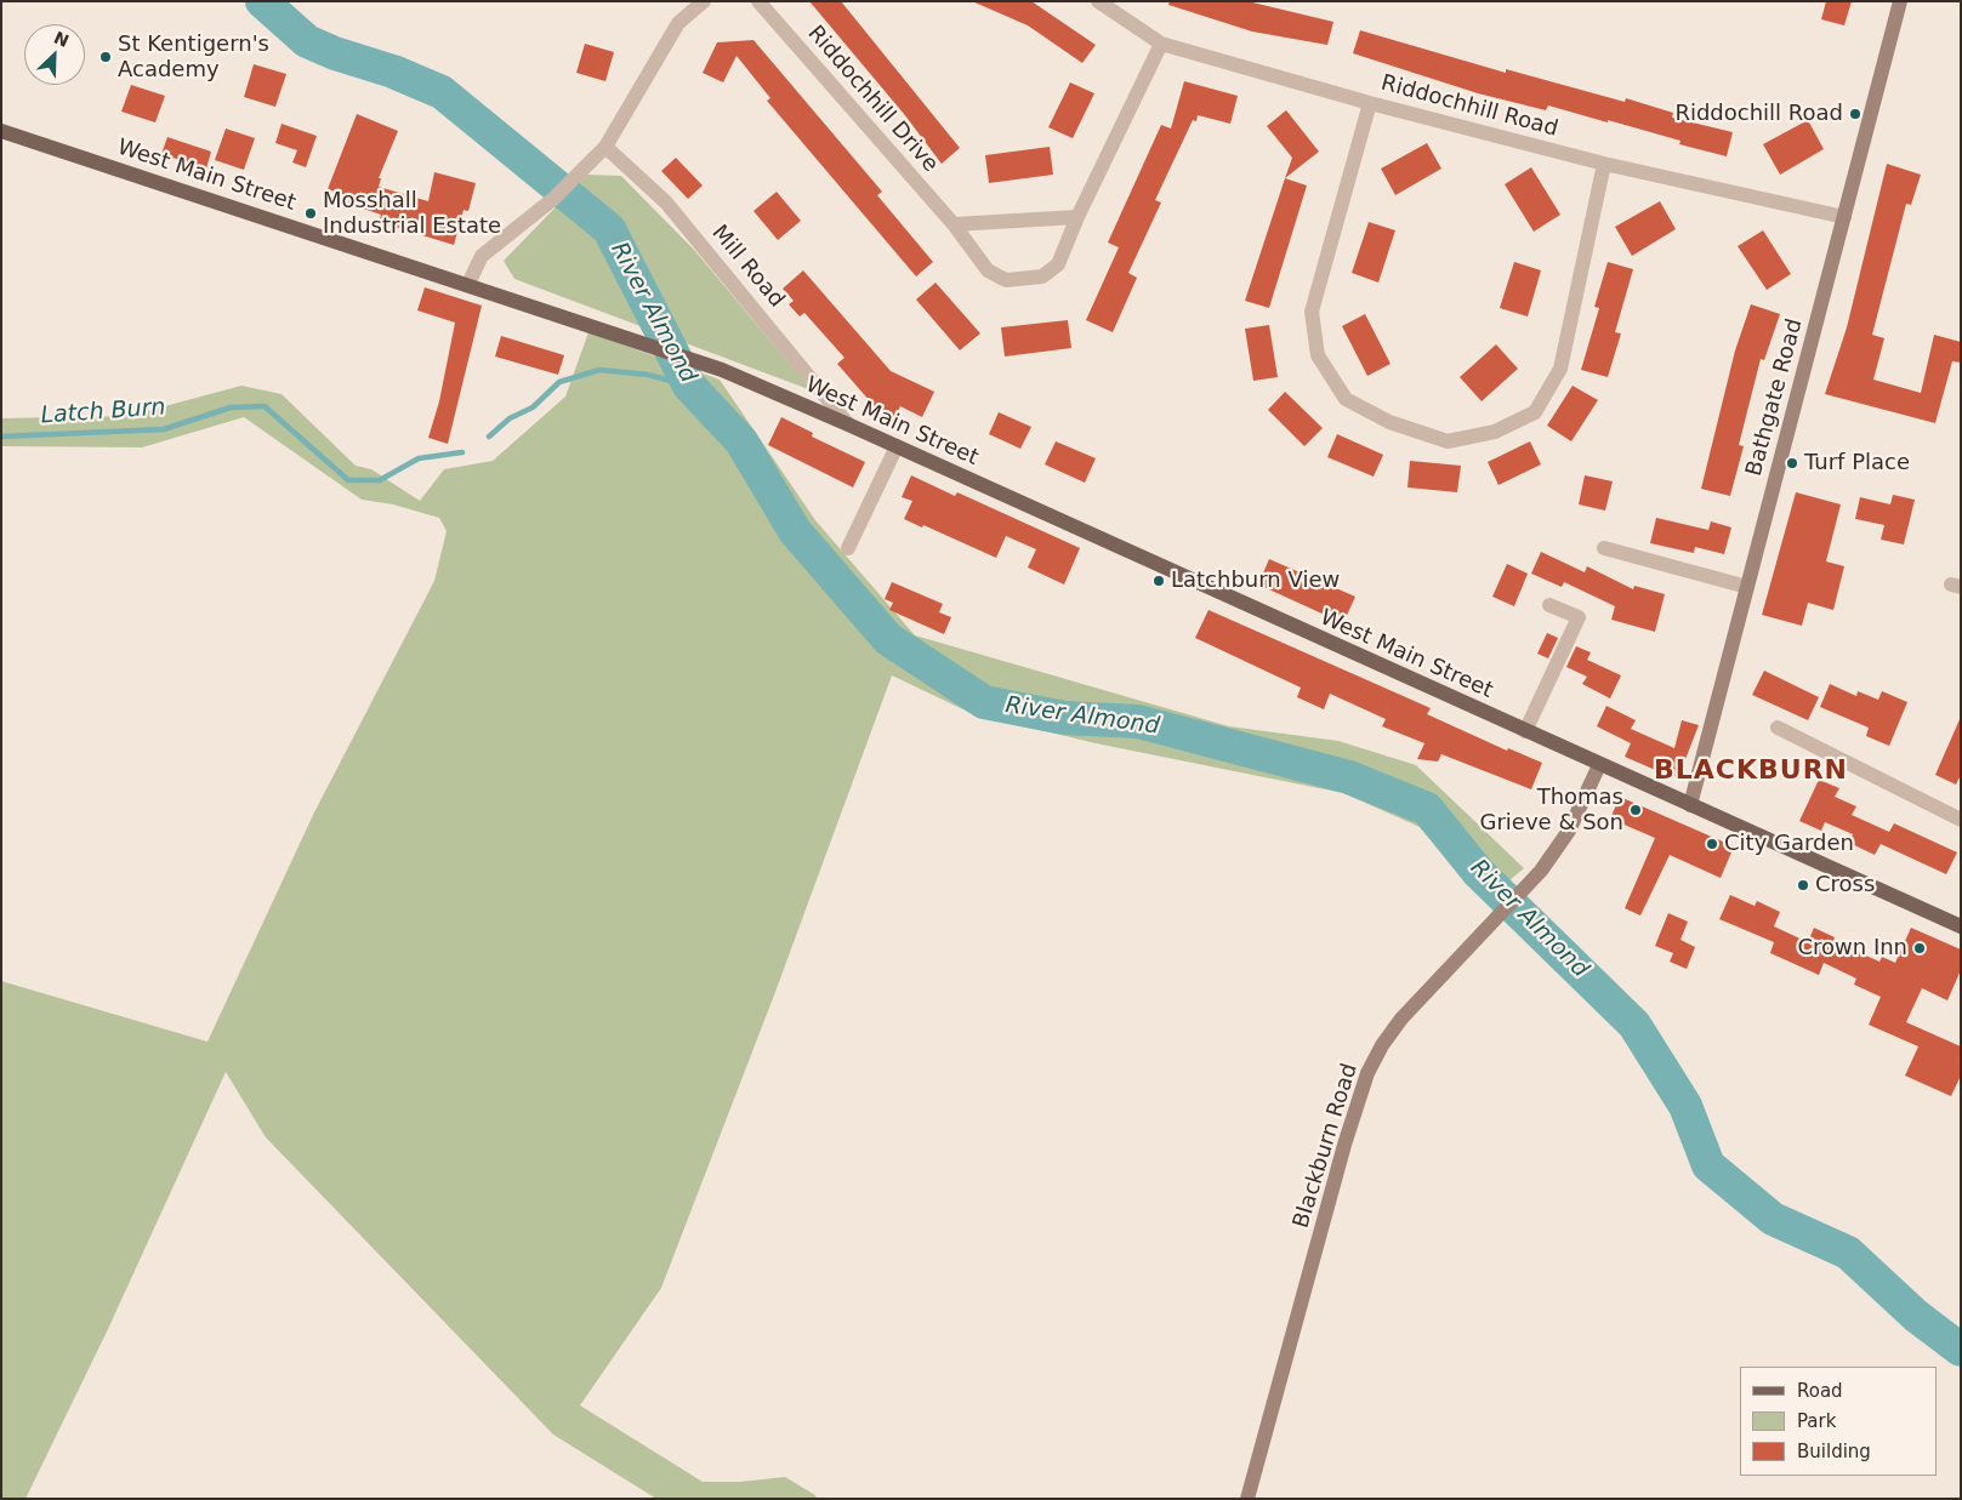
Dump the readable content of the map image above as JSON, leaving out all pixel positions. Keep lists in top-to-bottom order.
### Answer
{
  "streets": {
    "main road": ["West Main Street", "Bathgate Road", "Blackburn Road"],
    "street": ["Riddochhill Drive", "Riddochhill Road", "Mill Road"]
  },
  "crossings": [
    ["Riddochhill Drive", "Riddochhill Road"],
    ["Riddochhill Road", "Bathgate Road"],
    ["West Main Street", "Mill Road"],
    ["West Main Street", "Bathgate Road"],
    ["West Main Street", "Blackburn Road"]
  ],
  "districts": ["BLACKBURN"],
  "water": ["River Almond", "Latch Burn"],
  "places": [
    "St Kentigern's Academy",
    "Riddochill Road",
    "Mosshall Industrial Estate",
    "Turf Place",
    "Latchburn View",
    "Thomas Grieve & Son",
    "City Garden",
    "Cross",
    "Crown Inn"
  ],
  "legend": ["Road", "Park", "Building"],
  "north": "top right"
}
